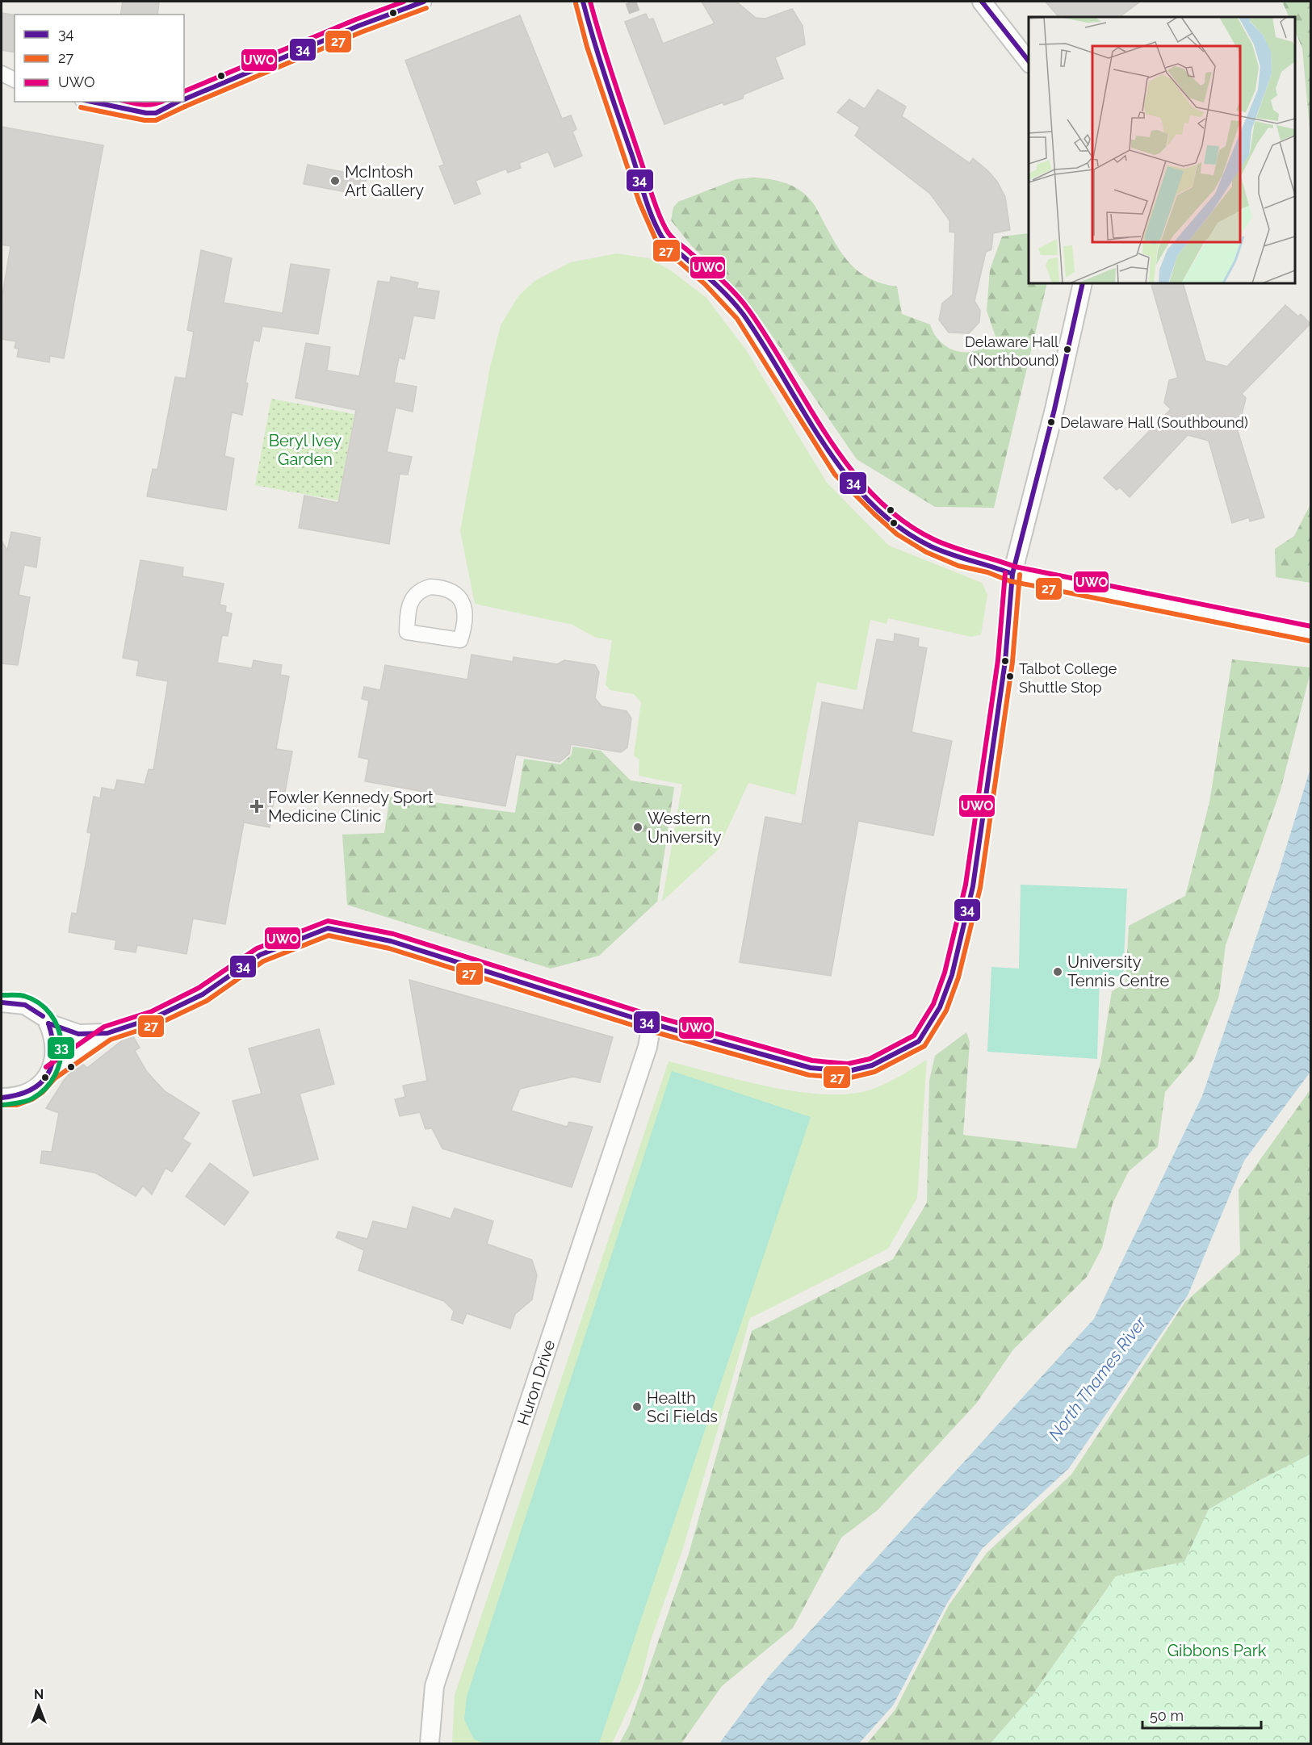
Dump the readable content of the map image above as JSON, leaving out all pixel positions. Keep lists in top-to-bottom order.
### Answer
{
  "streets": {
    "street": ["Huron Drive"]
  },
  "water": ["North Thames River"],
  "parks": ["Beryl Ivey Garden", "Gibbons Park"],
  "places": {
    "other": [
      "McIntosh Art Gallery",
      "Delaware Hall (Northbound)",
      "Delaware Hall (Southbound)",
      "Talbot College Shuttle Stop",
      "Western University",
      "University Tennis Centre",
      "Health Sci Fields"
    ],
    "health": ["Fowler Kennedy Sport Medicine Clinic"]
  },
  "lines": [
    "transit line 34",
    "transit line UWO",
    "transit line 27",
    "transit line 33"
  ],
  "legend": ["34", "27", "UWO"],
  "scale_bar": "50 m",
  "north": "top"
}
